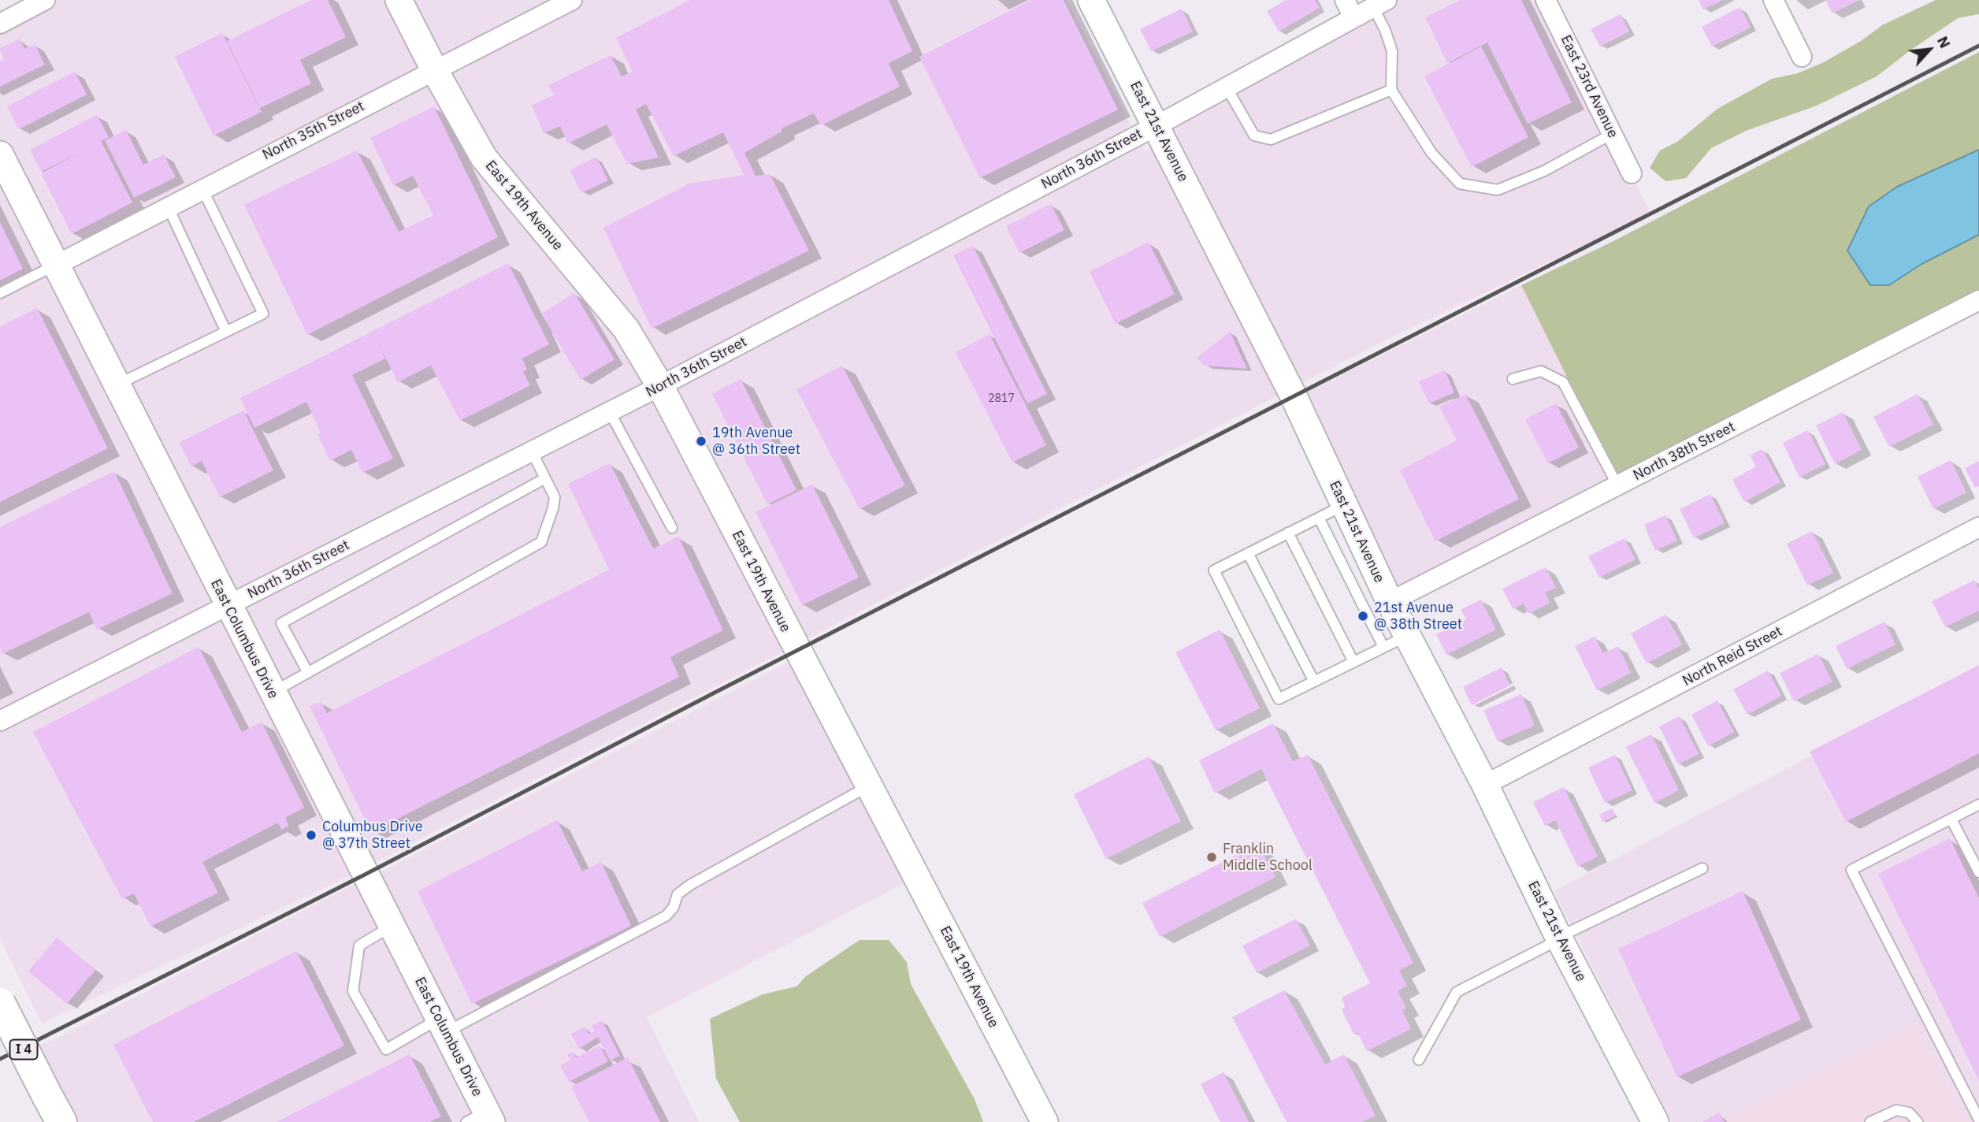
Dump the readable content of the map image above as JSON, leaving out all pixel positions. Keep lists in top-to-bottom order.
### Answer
{
  "streets": {
    "highway": ["I 4"],
    "main road": ["East 21st Avenue", "East 19th Avenue", "East Columbus Drive"],
    "street": [
      "East 23rd Avenue",
      "North 35th Street",
      "North 36th Street",
      "North 38th Street",
      "North Reid Street"
    ]
  },
  "crossings": [
    ["North 35th Street", "East 19th Avenue"],
    ["North 35th Street", "East Columbus Drive"],
    ["East 21st Avenue", "North 36th Street"],
    ["East 21st Avenue", "North 38th Street"],
    ["East 21st Avenue", "North Reid Street"],
    ["North 36th Street", "East 19th Avenue"],
    ["North 36th Street", "East Columbus Drive"]
  ],
  "places": [
    "19th Avenue @ 36th Street",
    "21st Avenue @ 38th Street",
    "Columbus Drive @ 37th Street",
    "Franklin Middle School"
  ],
  "house_numbers": ["2817"],
  "north": "top right"
}
